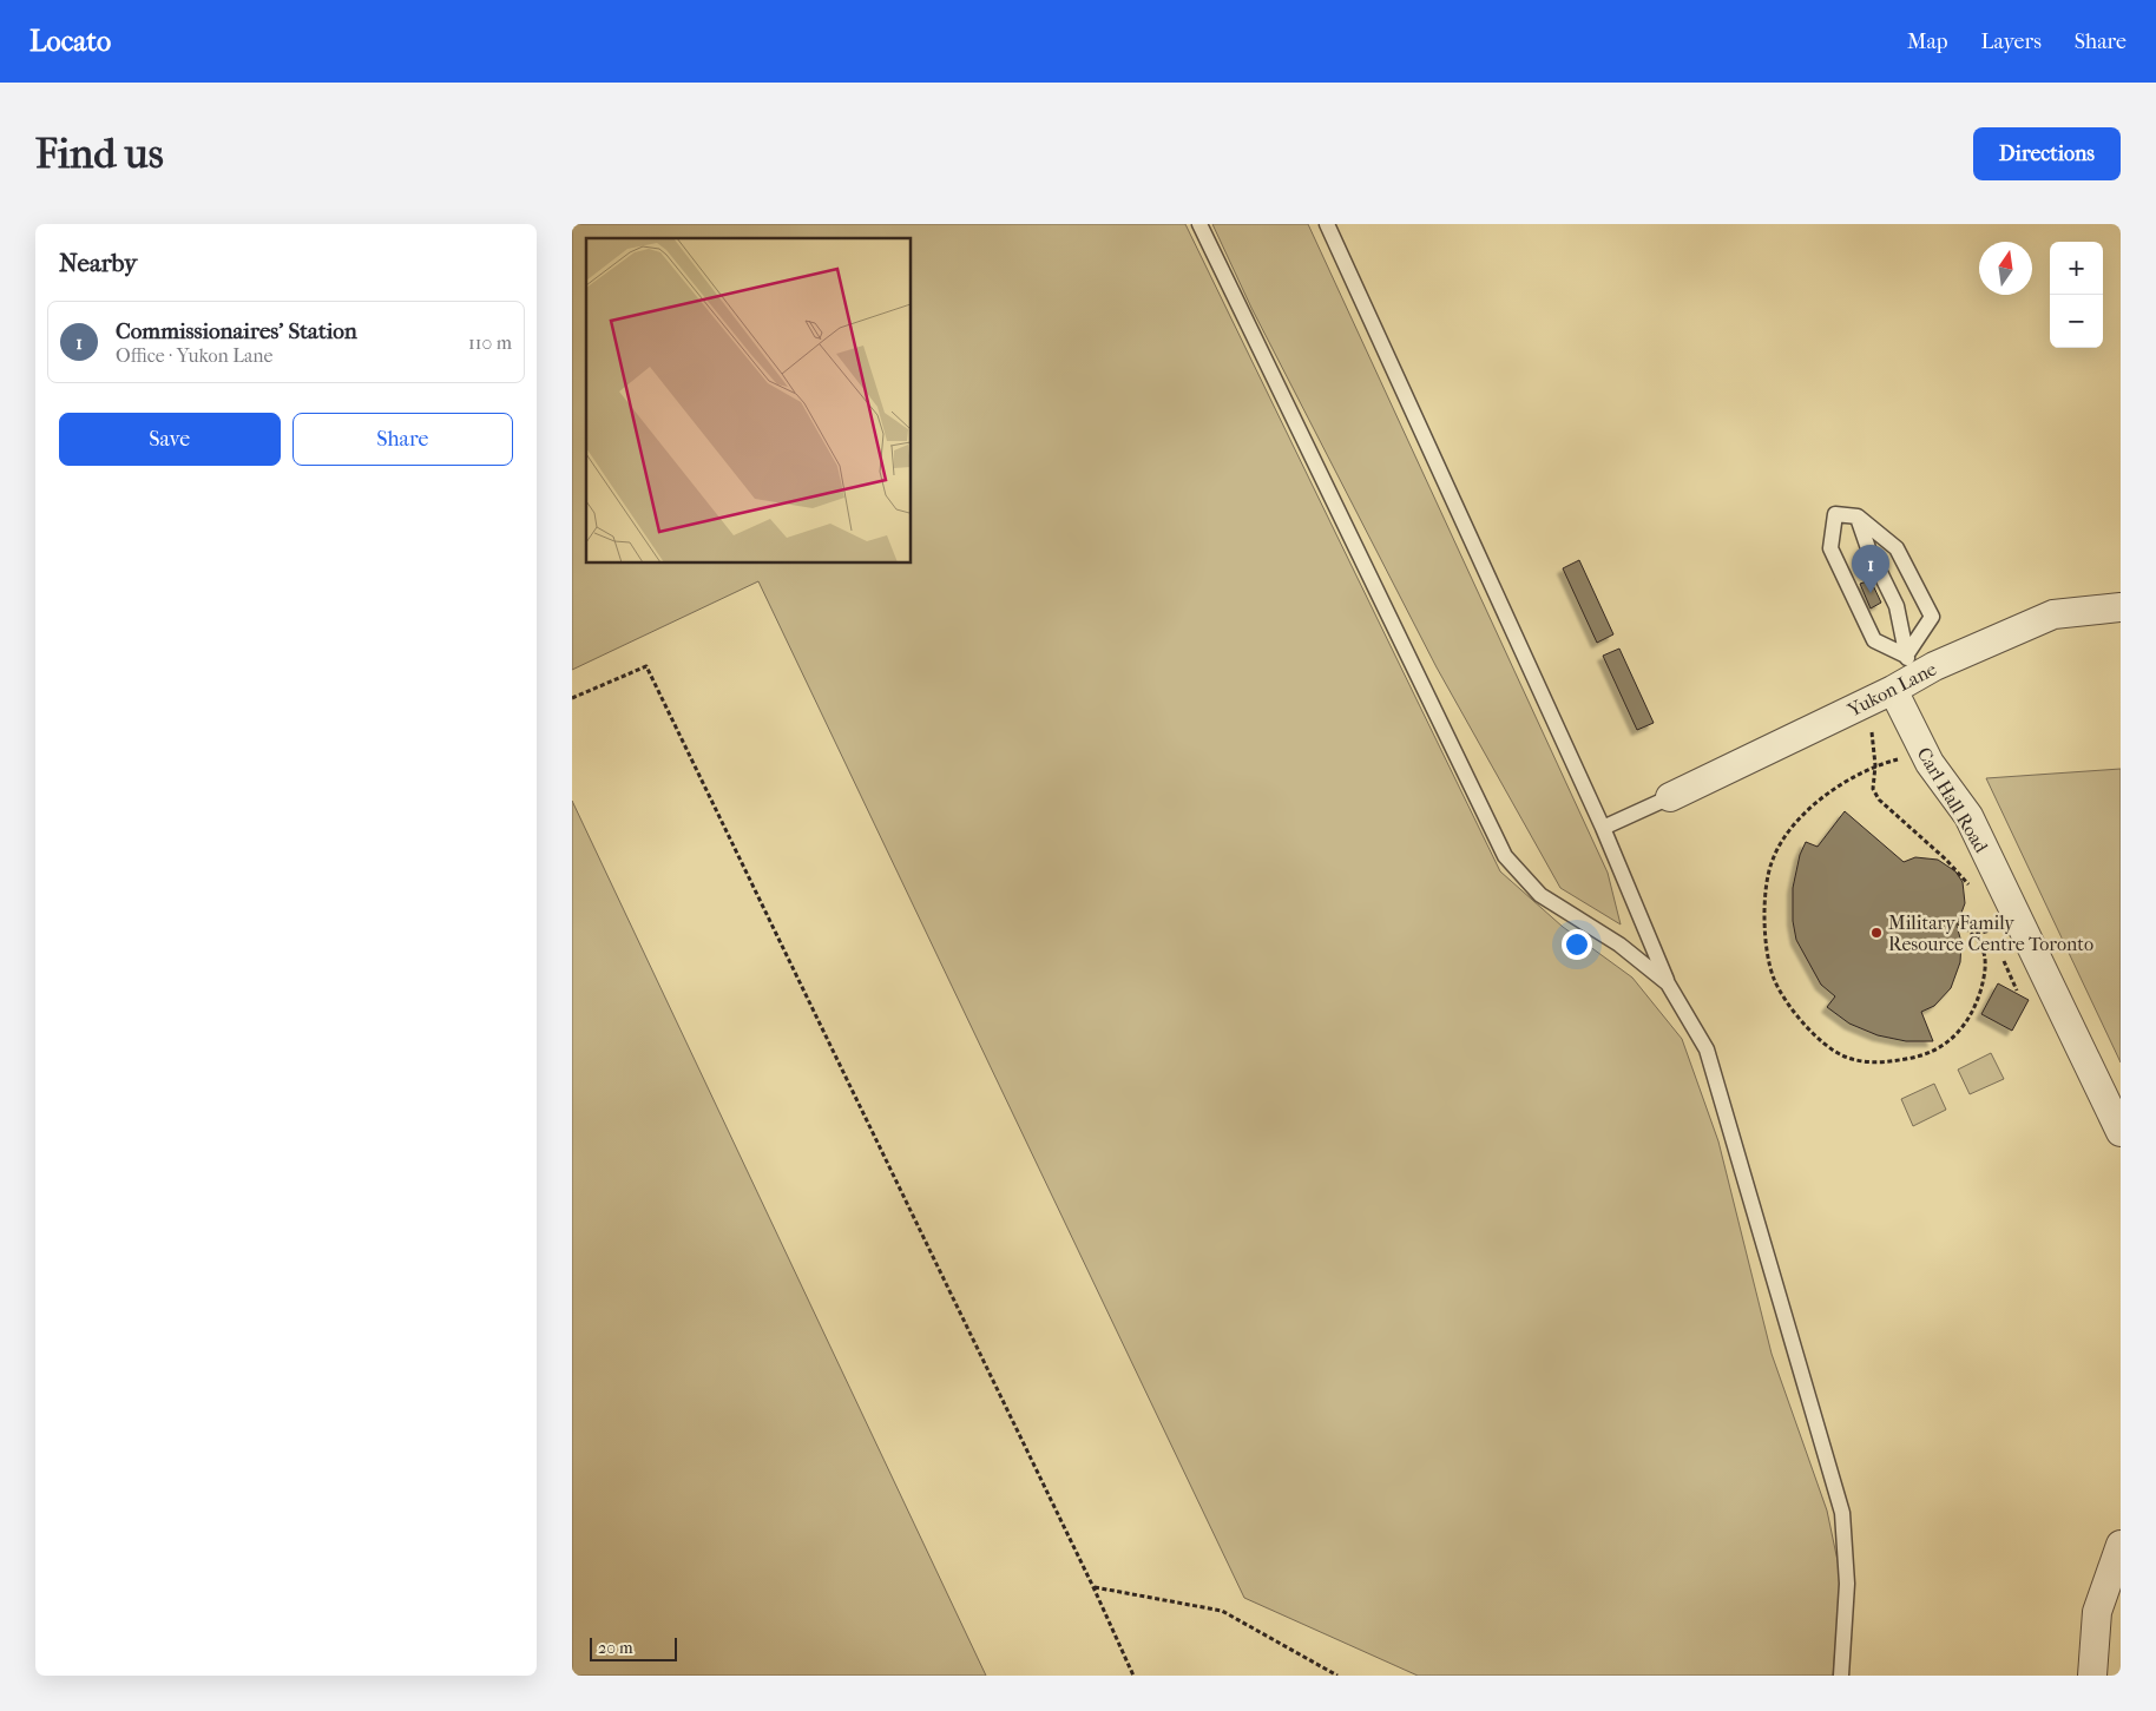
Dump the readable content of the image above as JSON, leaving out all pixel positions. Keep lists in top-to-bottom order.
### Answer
{
  "streets": {
    "street": ["Yukon Lane", "Carl Hall Road"]
  },
  "crossings": [
    ["Yukon Lane", "Carl Hall Road"]
  ],
  "places": ["Military Family Resource Centre Toronto"],
  "scale_bar": "20 m",
  "north": "top",
  "page": {
    "header": "Locato",
    "nav": ["Map", "Layers", "Share"],
    "buttons": [
      "Directions",
      ["Save", "Share"]
    ],
    "title": "Find us",
    "heading": "Nearby",
    "map_buttons": ["+", "−"],
    "list": [
      {
        "mark": "1",
        "name": "Commissionaires' Station",
        "note": "Office · Yukon Lane",
        "value": "110 m"
      }
    ],
    "pins": "1",
    "scale": "20 m"
  }
}
